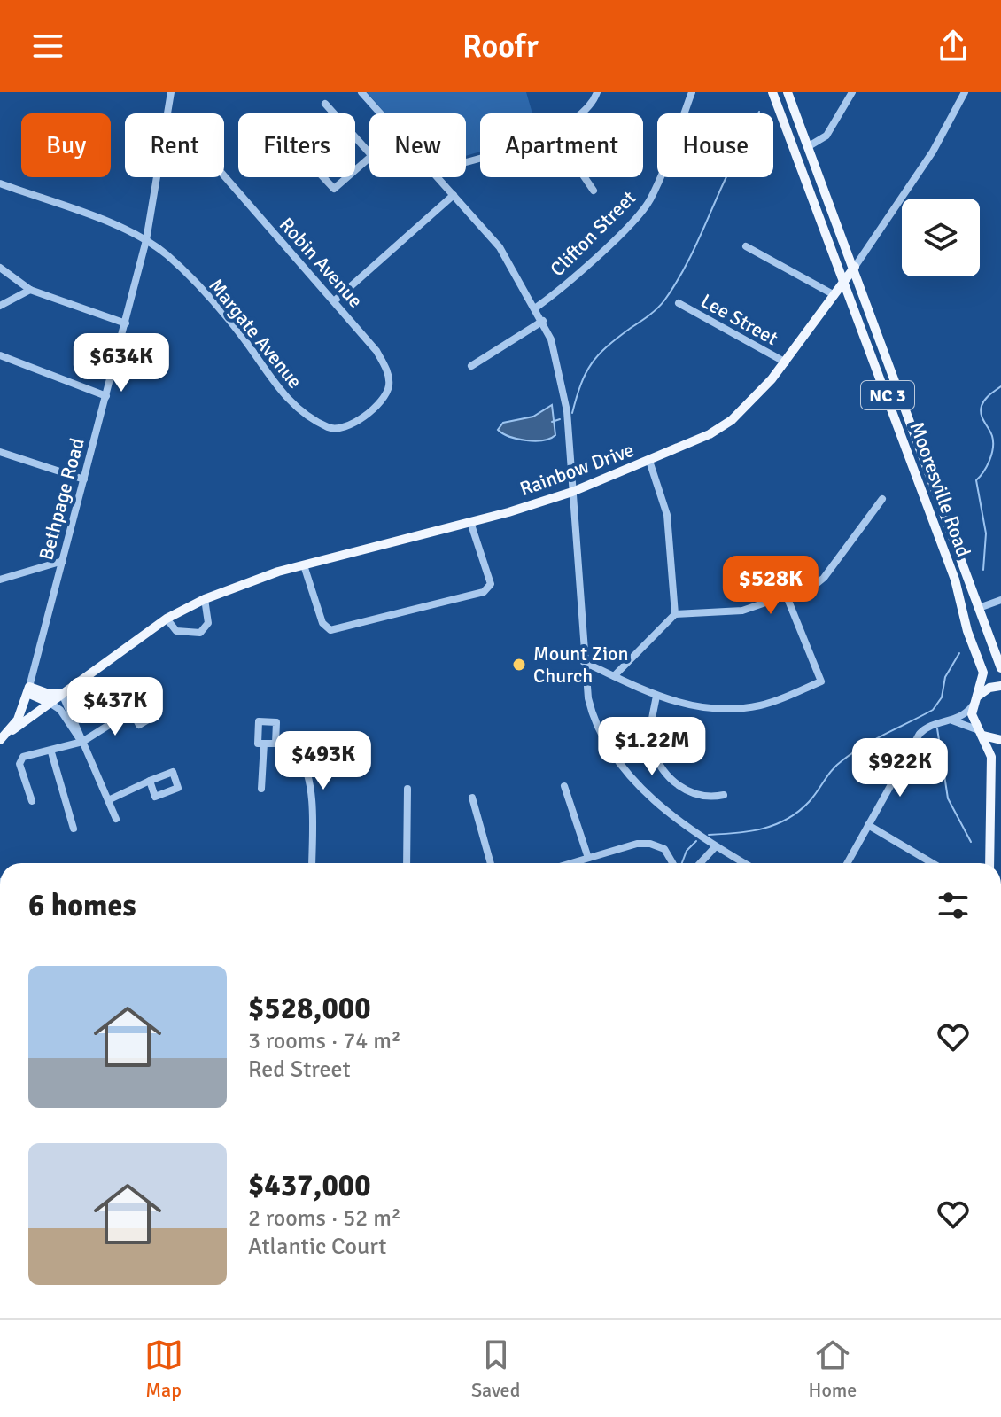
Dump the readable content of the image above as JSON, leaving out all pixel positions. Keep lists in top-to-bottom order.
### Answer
{
  "streets": {
    "main road": [
      "NC 3",
      "Rainbow Drive",
      "Mooresville Road",
      "Bethpage Road"
    ],
    "street": [
      "Clifton Street",
      "Robin Avenue",
      "Lee Street",
      "Margate Avenue"
    ]
  },
  "crossings": [
    ["Robin Avenue", "Margate Avenue"],
    ["Lee Street", "Rainbow Drive"],
    ["Margate Avenue", "Bethpage Road"],
    ["Rainbow Drive", "Mooresville Road"],
    ["Rainbow Drive", "Bethpage Road"]
  ],
  "places": ["Mount Zion Church"],
  "page": {
    "header": "Roofr",
    "chip": [
      "Buy",
      "Rent",
      "Filters",
      "New",
      "Apartment",
      "House"
    ],
    "price": [
      "$634K",
      "$528K",
      "$437K",
      "$1.22M",
      "$493K",
      "$922K"
    ],
    "heading": "6 homes",
    "list": [
      {
        "name": "$528,000",
        "note": "3 rooms · 74 m² · Red Street"
      },
      {
        "name": "$437,000",
        "note": "2 rooms · 52 m² · Atlantic Court"
      }
    ],
    "tabs": ["Map", "Saved", "Home"]
  }
}
